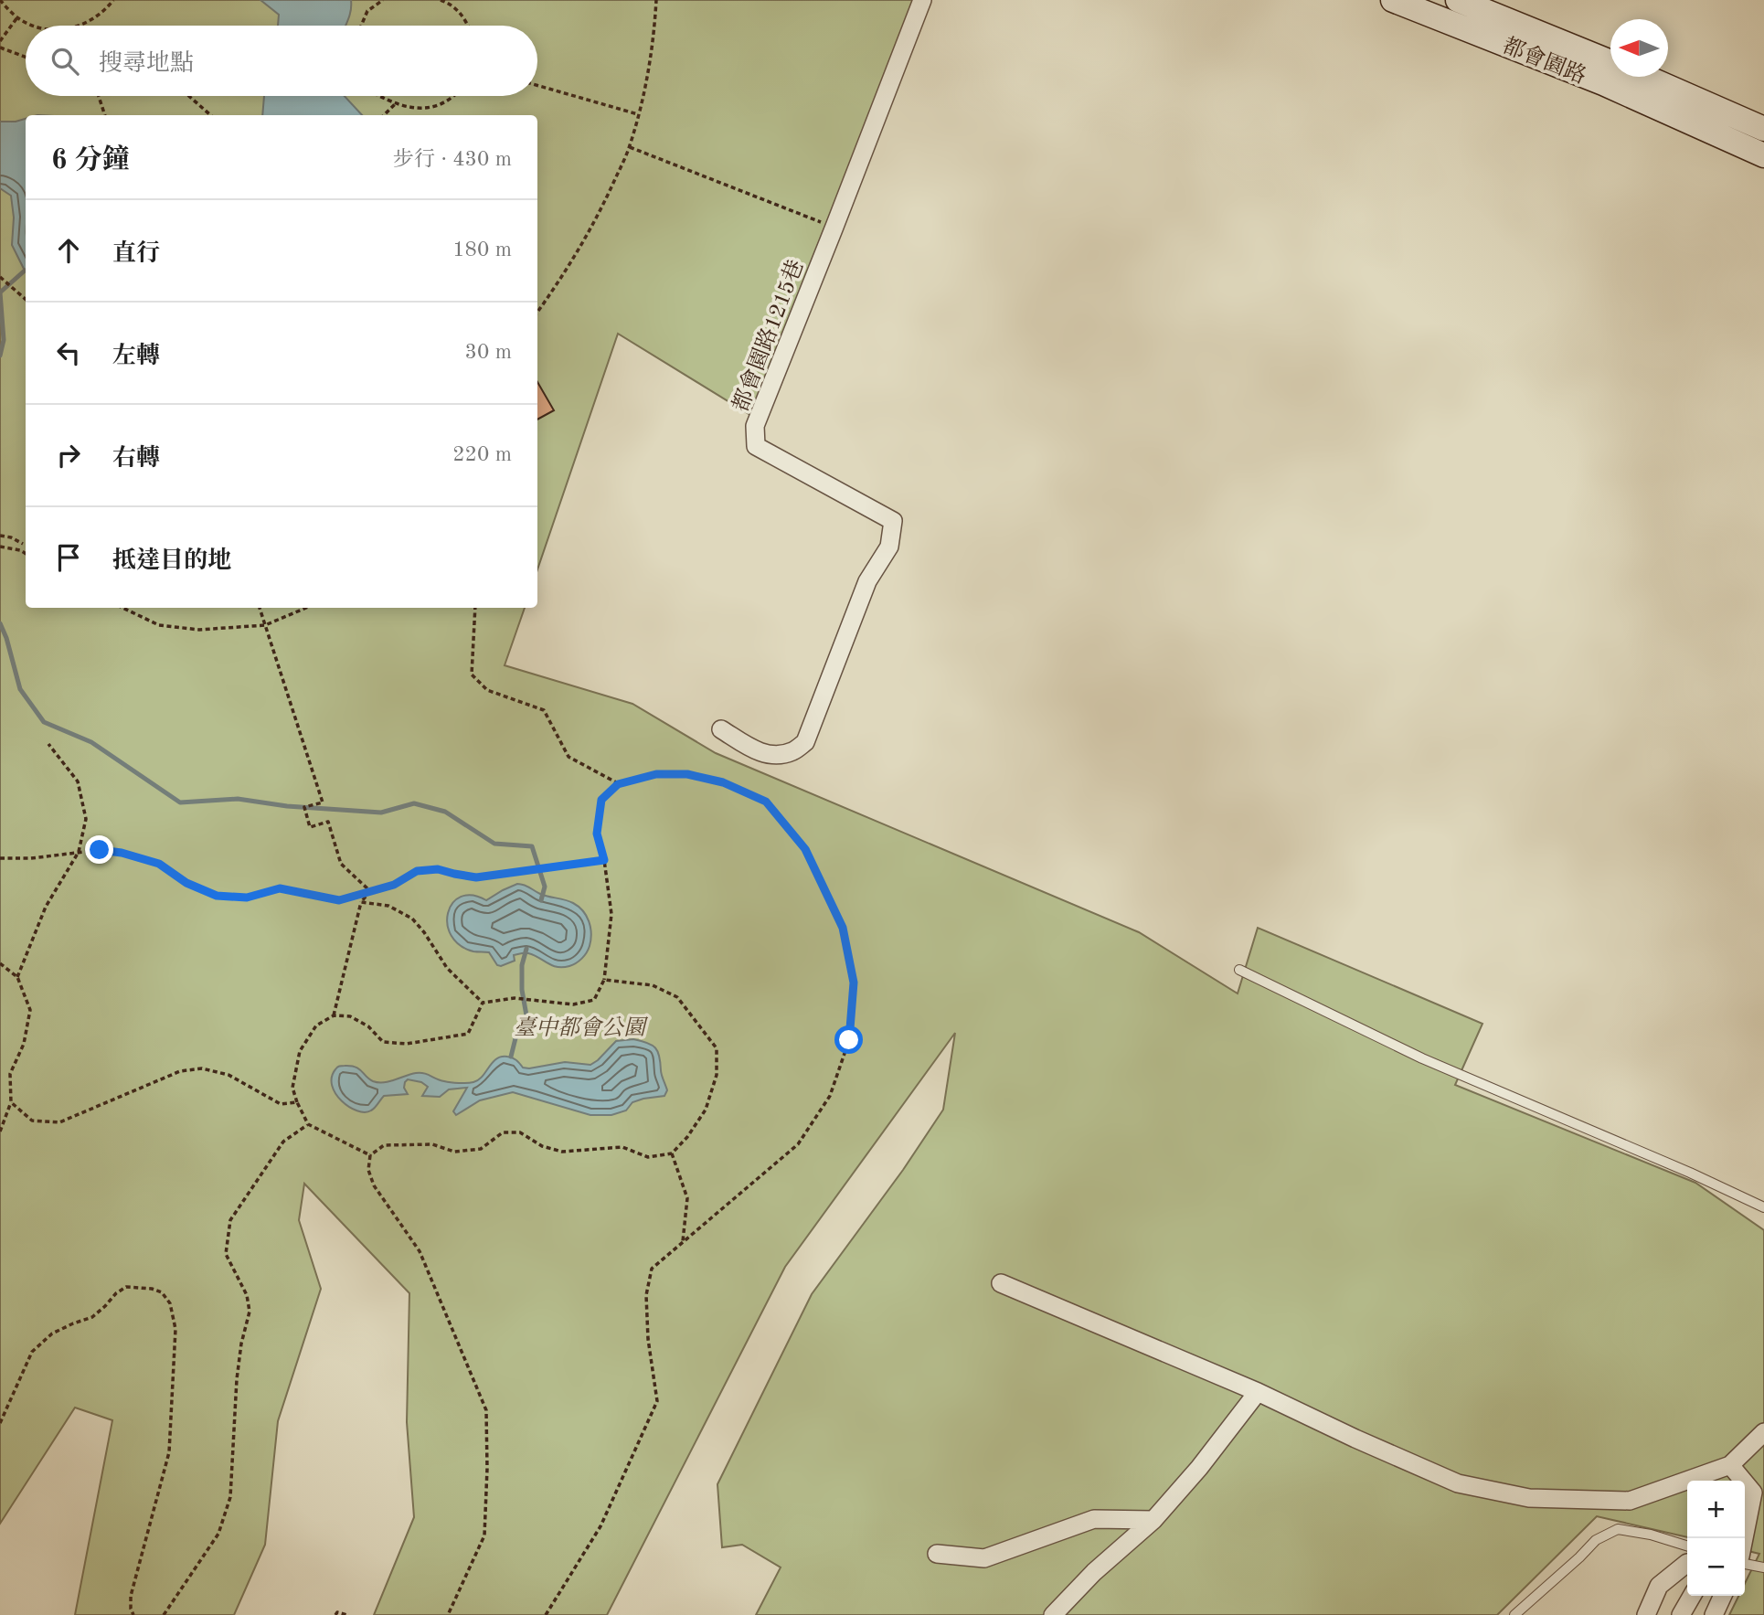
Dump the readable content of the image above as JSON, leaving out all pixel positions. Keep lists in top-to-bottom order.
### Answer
{
  "streets": {
    "street": ["都會園路", "都會園路1215巷"]
  },
  "parks": ["臺中都會公園"],
  "north": "left",
  "page": {
    "search": "搜尋地點",
    "heading": ["6 分鐘", "步行 · 430 m"],
    "list": [
      ["直行", "180 m"],
      ["左轉", "30 m"],
      ["右轉", "220 m"],
      "抵達目的地"
    ],
    "map_buttons": ["+", "−"]
  }
}
